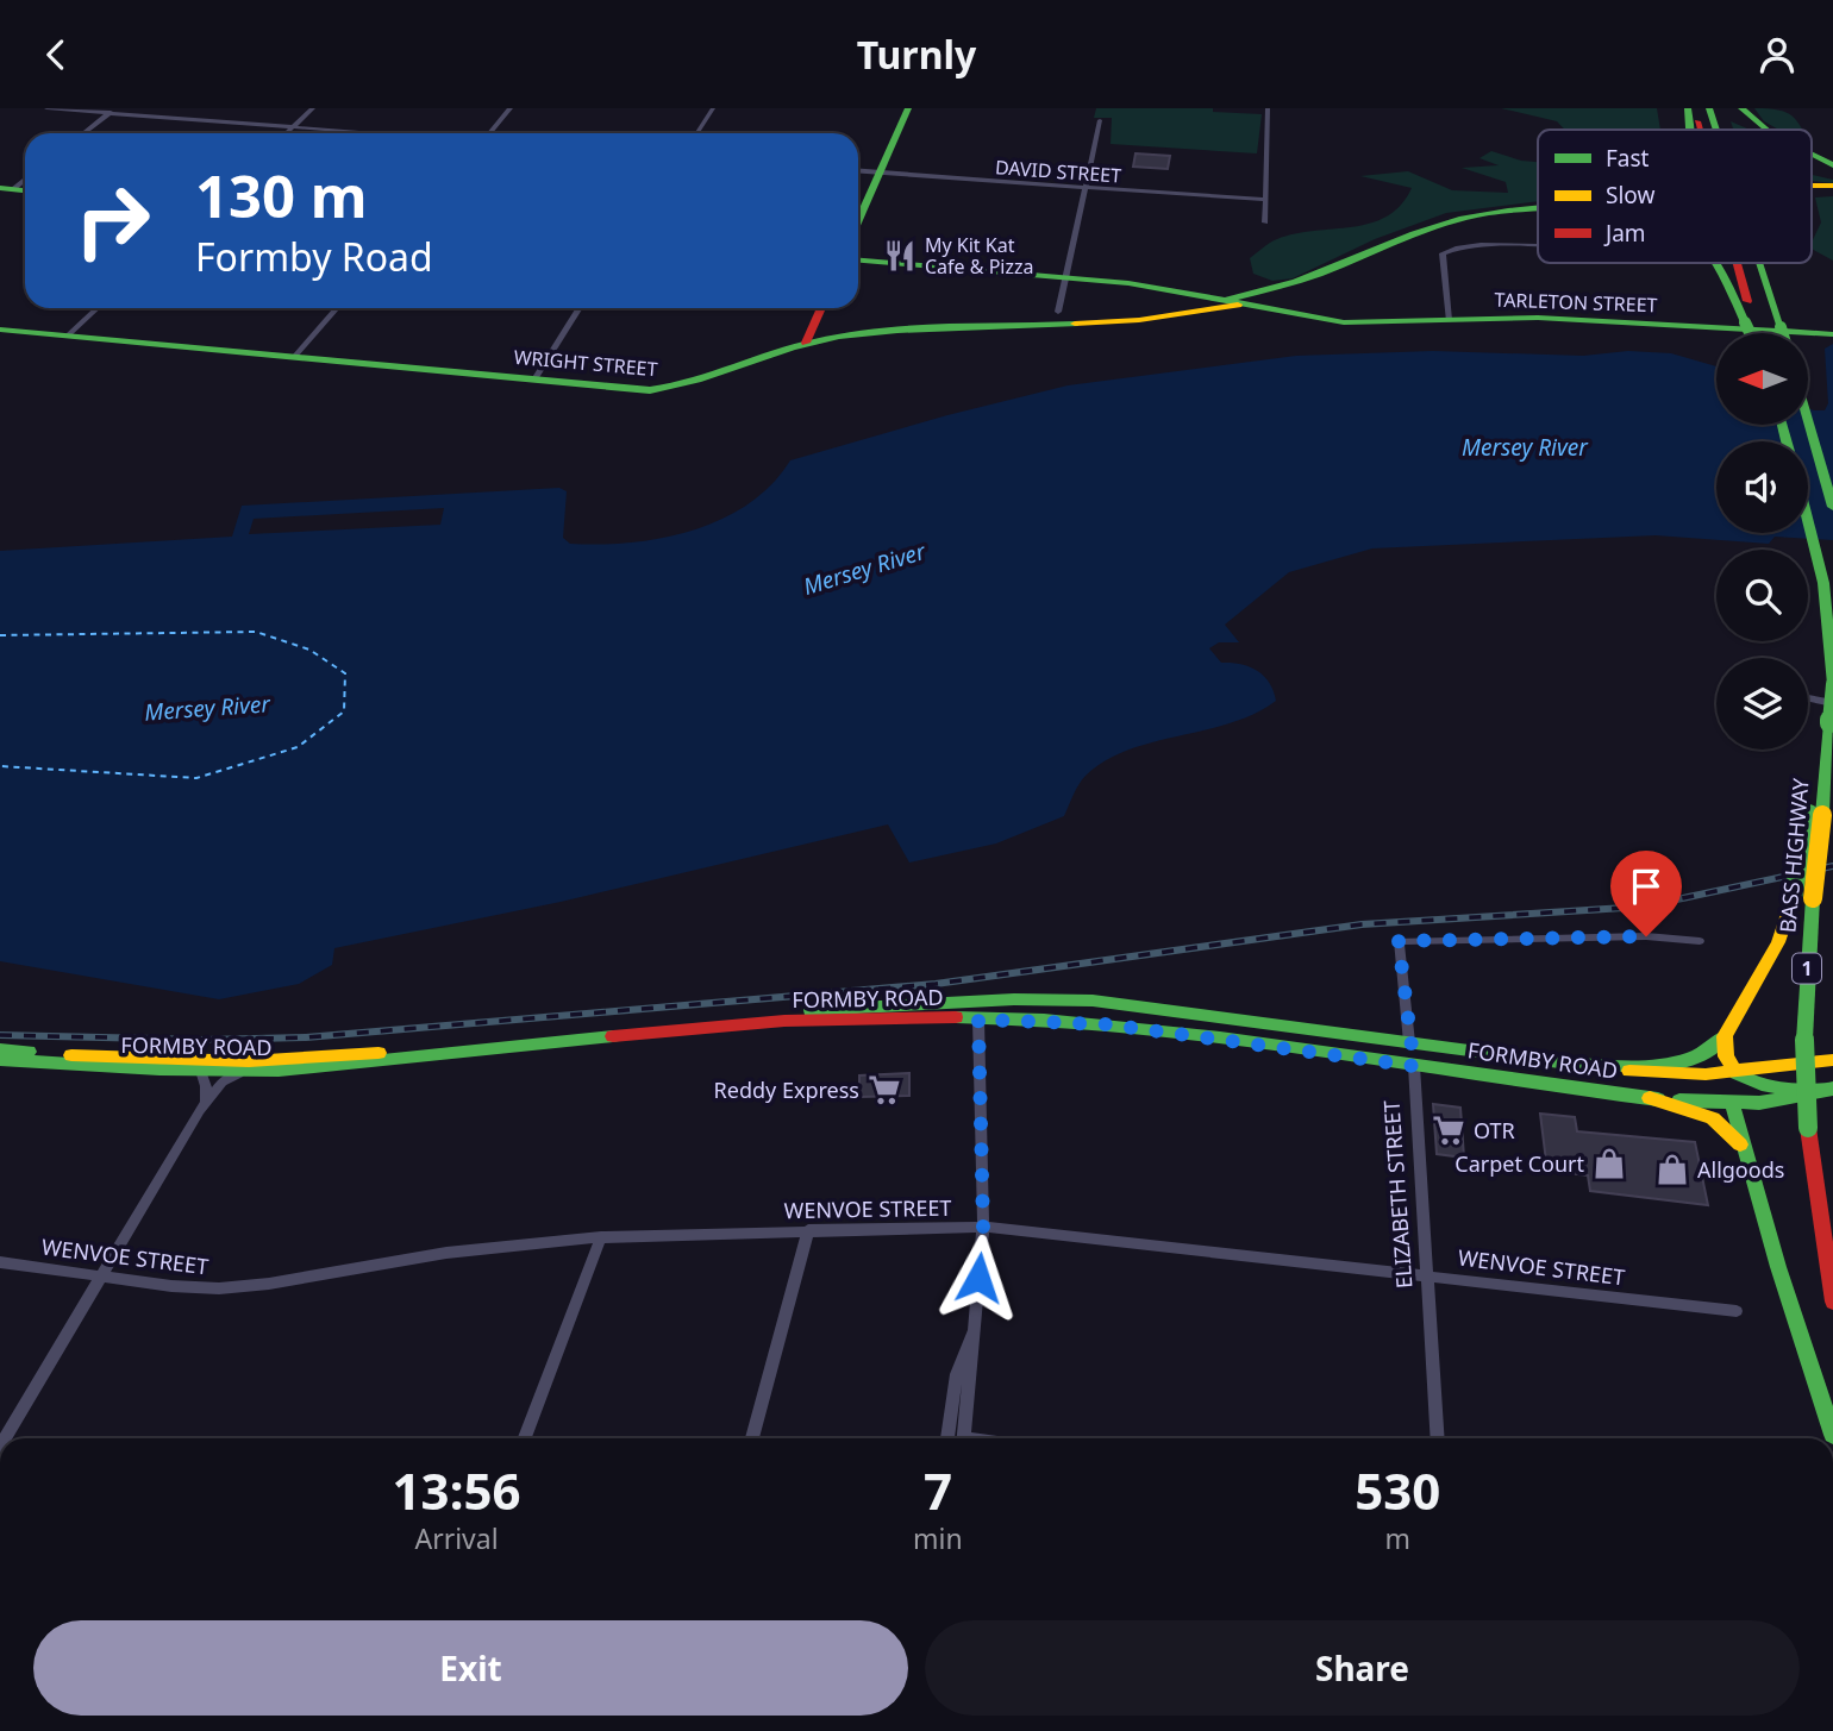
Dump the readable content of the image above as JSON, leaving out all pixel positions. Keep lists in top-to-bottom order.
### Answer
{
  "streets": {
    "main road": [
      "TARLETON STREET",
      "WRIGHT STREET",
      "BASS HIGHWAY",
      "1",
      "FORMBY ROAD",
      "ELIZABETH STREET"
    ],
    "street": ["DAVID STREET", "WENVOE STREET"]
  },
  "crossings": [
    ["TARLETON STREET", "WRIGHT STREET"],
    ["FORMBY ROAD", "ELIZABETH STREET"],
    ["ELIZABETH STREET", "WENVOE STREET"]
  ],
  "water": ["Mersey River"],
  "places": {
    "restaurant": ["My Kit Kat Cafe & Pizza"],
    "supermarket": ["Reddy Express", "OTR"],
    "shop": ["Carpet Court", "Allgoods"]
  },
  "legend": ["Fast", "Slow", "Jam"],
  "north": "left",
  "page": {
    "header": "Turnly",
    "turn": ["130 m", "Formby Road"],
    "eta": [
      "13:56",
      "Arrival",
      "7",
      "min",
      "530",
      "m"
    ],
    "buttons": ["Exit", "Share"]
  }
}
